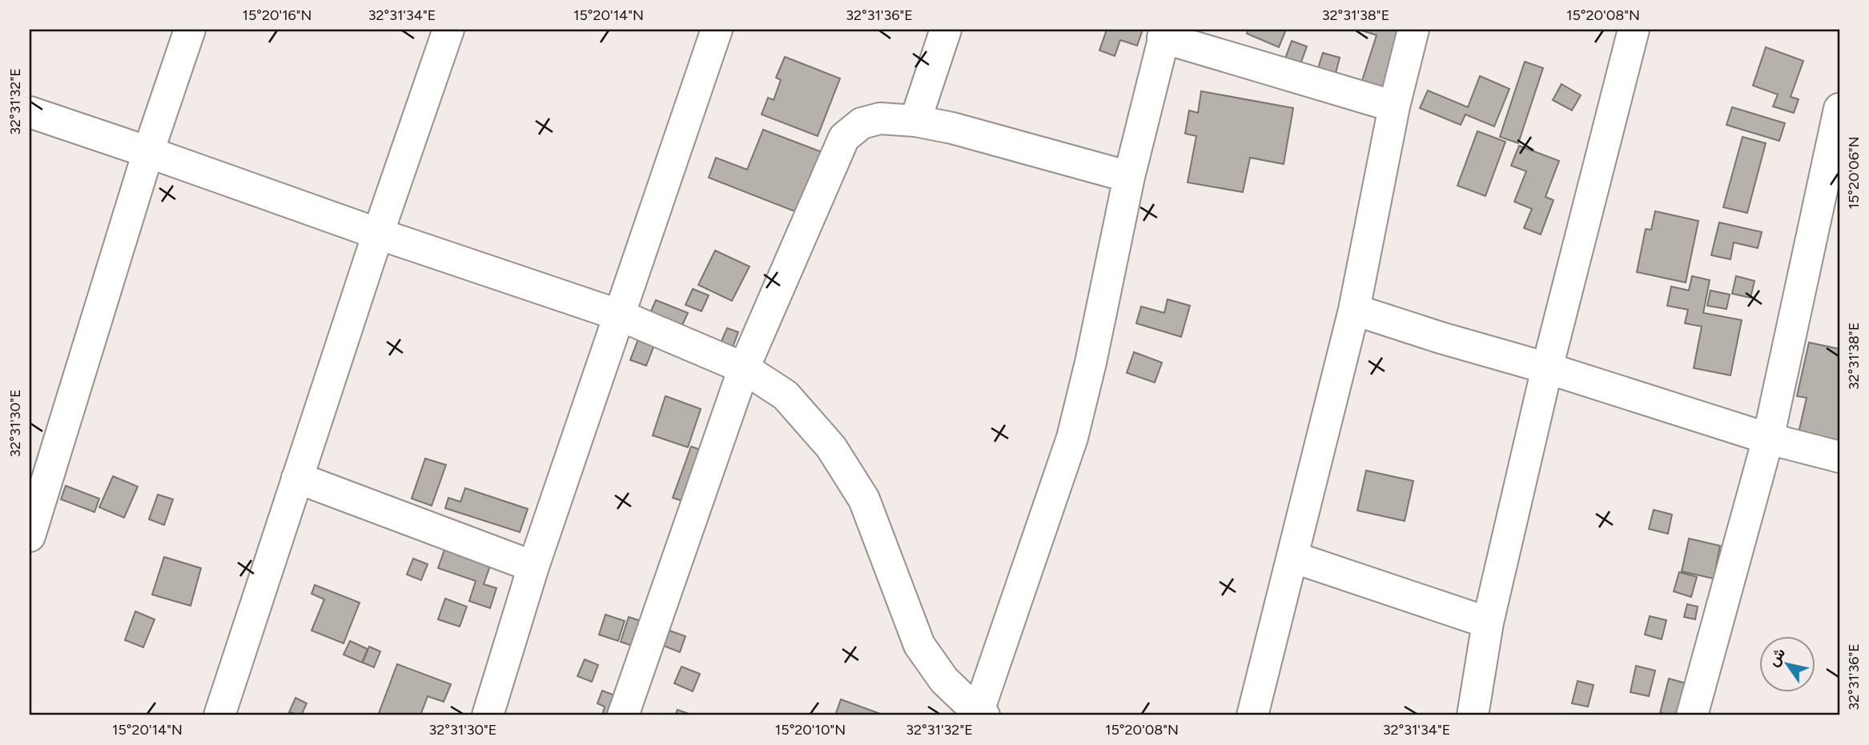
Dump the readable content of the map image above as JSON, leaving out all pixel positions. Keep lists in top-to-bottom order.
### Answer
{
  "north": "top left",
  "coordinates": [
    "15°20'16\"N",
    "32°31'34\"E",
    "15°20'14\"N",
    "32°31'36\"E",
    "32°31'38\"E",
    "15°20'08\"N",
    "32°31'32\"E",
    "15°20'06\"N",
    "32°31'30\"E",
    "15°20'10\"N"
  ]
}
